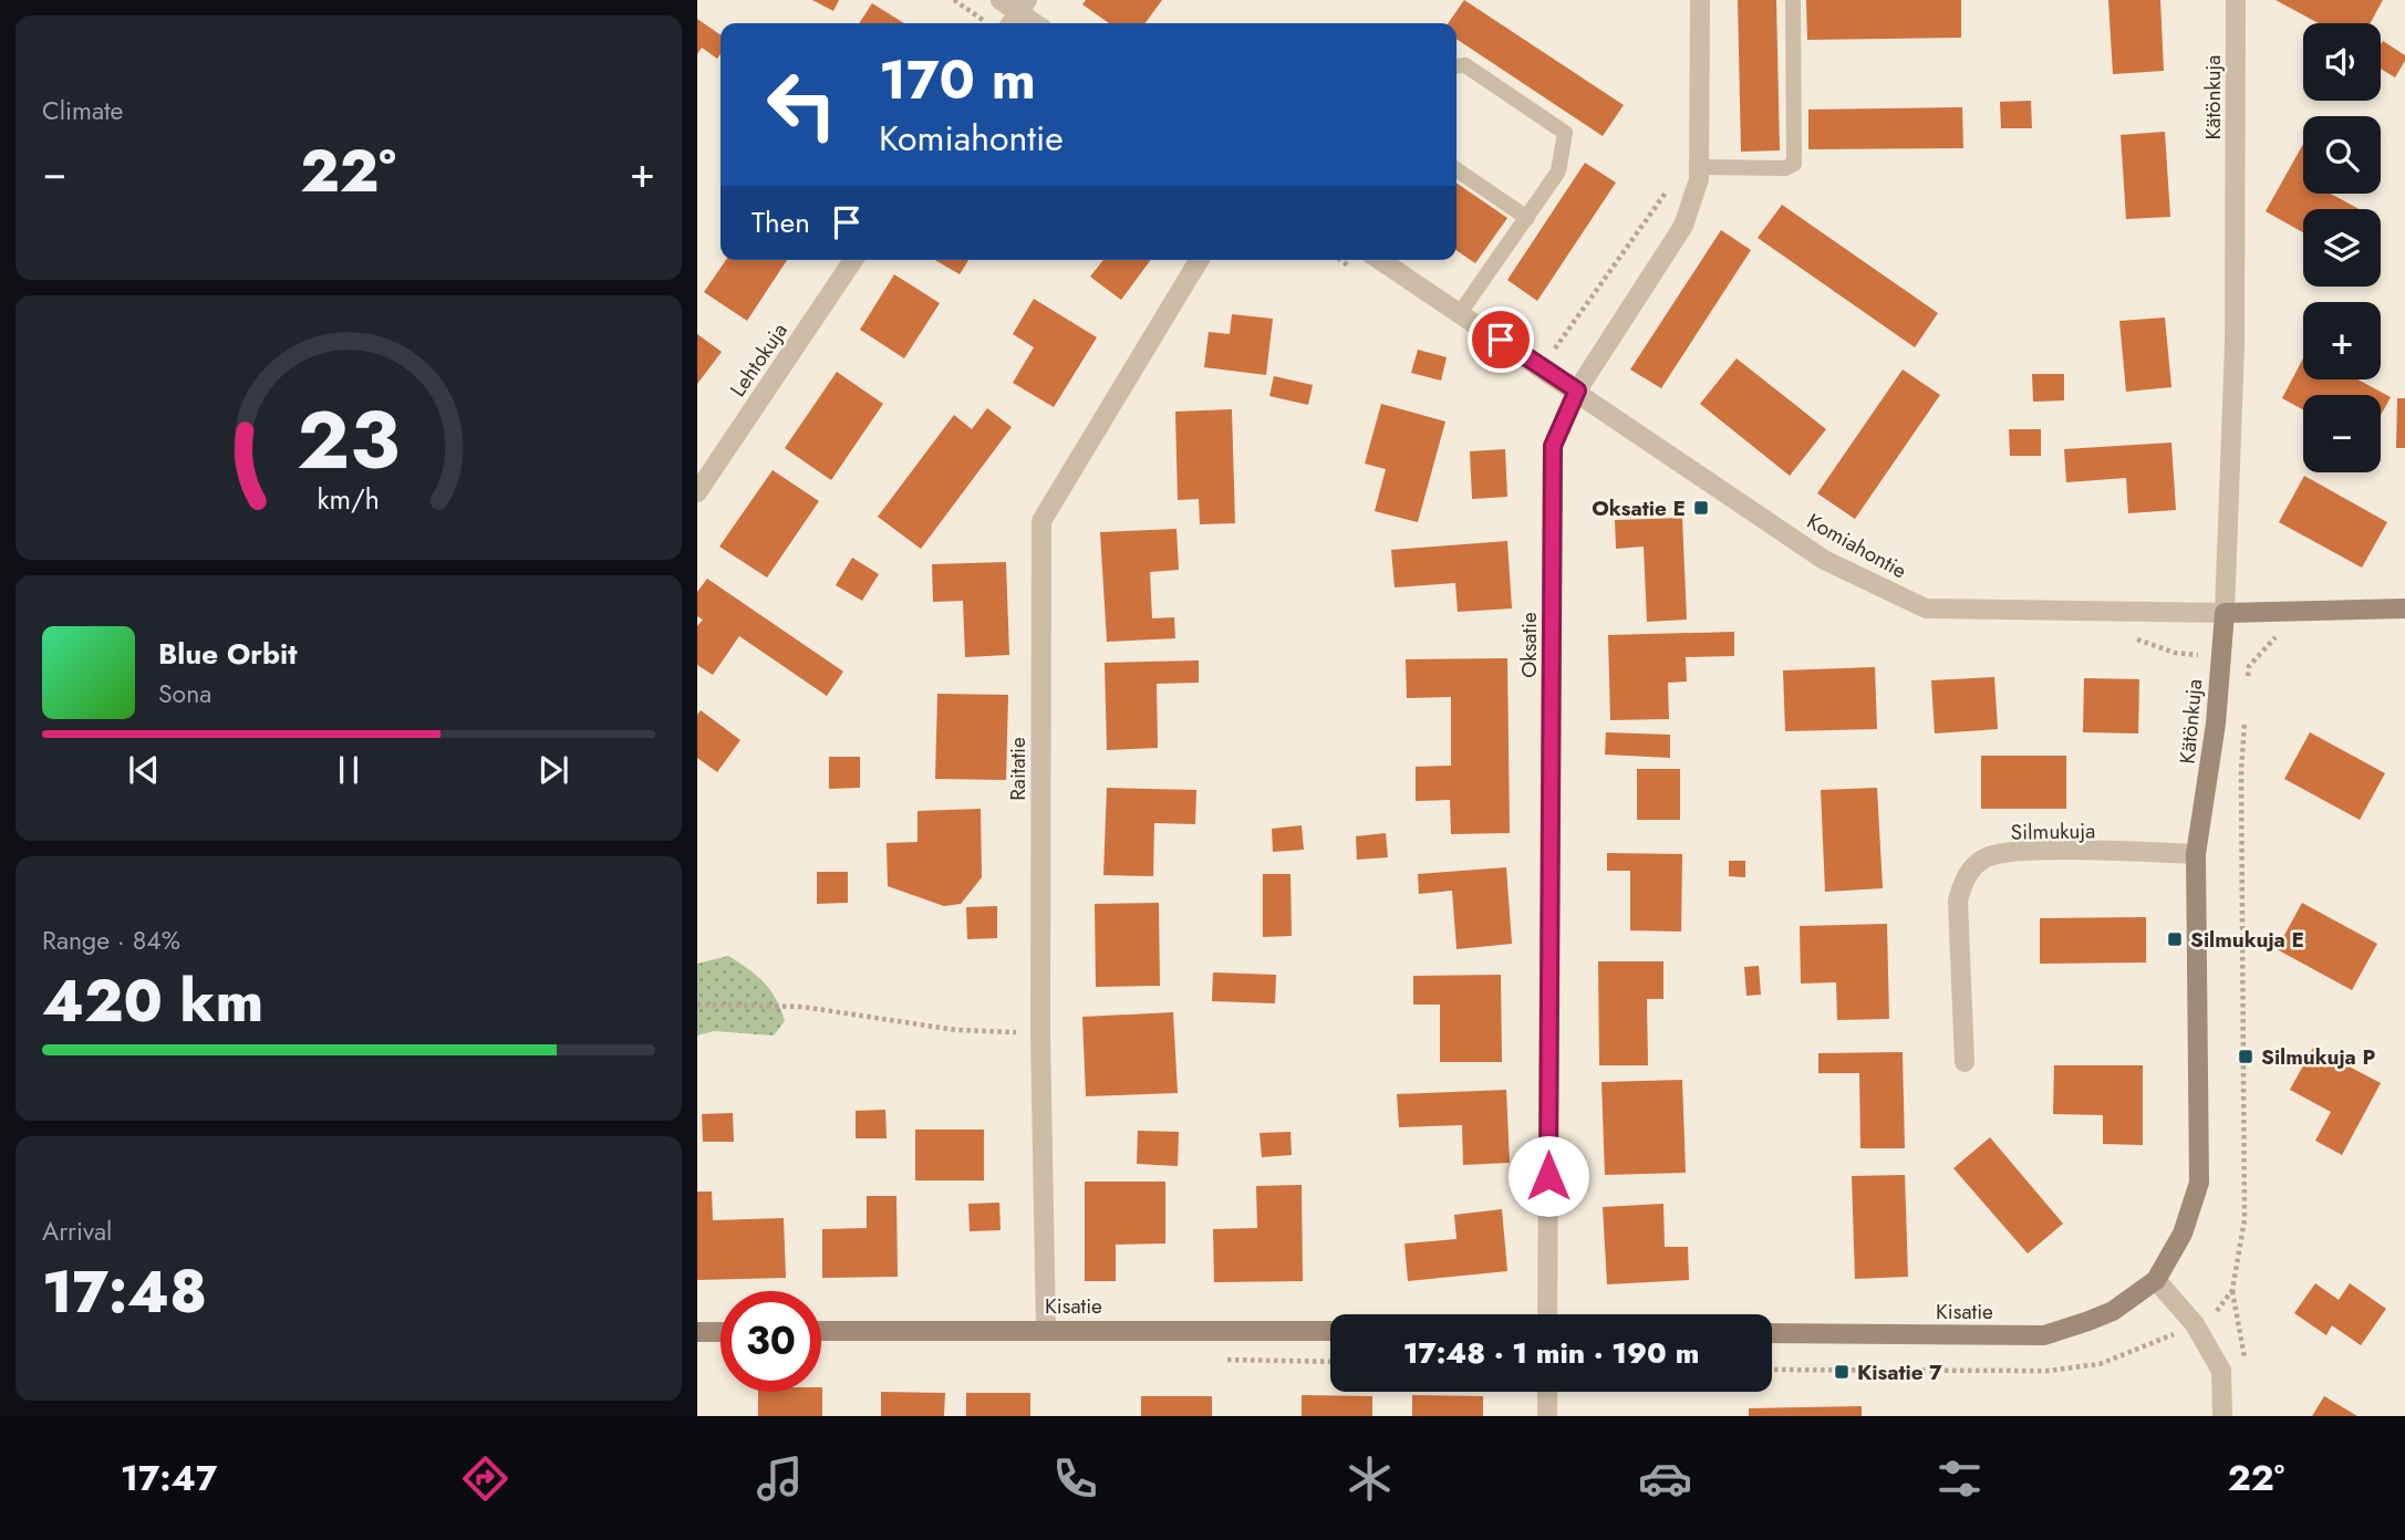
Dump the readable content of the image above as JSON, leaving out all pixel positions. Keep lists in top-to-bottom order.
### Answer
{
  "streets": {
    "street": [
      "Kätönkuja",
      "Lehtokuja",
      "Komiahontie",
      "Oksatie",
      "Raitatie",
      "Silmukuja",
      "Kisatie"
    ]
  },
  "crossings": [
    ["Kätönkuja", "Komiahontie"],
    ["Kätönkuja", "Silmukuja"],
    ["Kätönkuja", "Kisatie"],
    ["Komiahontie", "Oksatie"],
    ["Raitatie", "Kisatie"]
  ],
  "places": {
    "transit": [
      "Oksatie E",
      "Silmukuja E",
      "Silmukuja P",
      "Kisatie 7"
    ]
  },
  "page": {
    "tile": [
      "Climate",
      ["Range · 84%", "420 km"],
      ["Arrival", "17:48"]
    ],
    "map_buttons": ["+", "−"],
    "turn": ["170 m", "Komiahontie"],
    "heat": ["−", "22°", "+"],
    "then": "Then",
    "song": ["Blue Orbit", "Sona"],
    "limit": "30",
    "trip": "17:48 · 1 min · 190 m",
    "tabs": ["17:47", "22°"],
    "gauge": ["23", "km/h"]
  }
}
